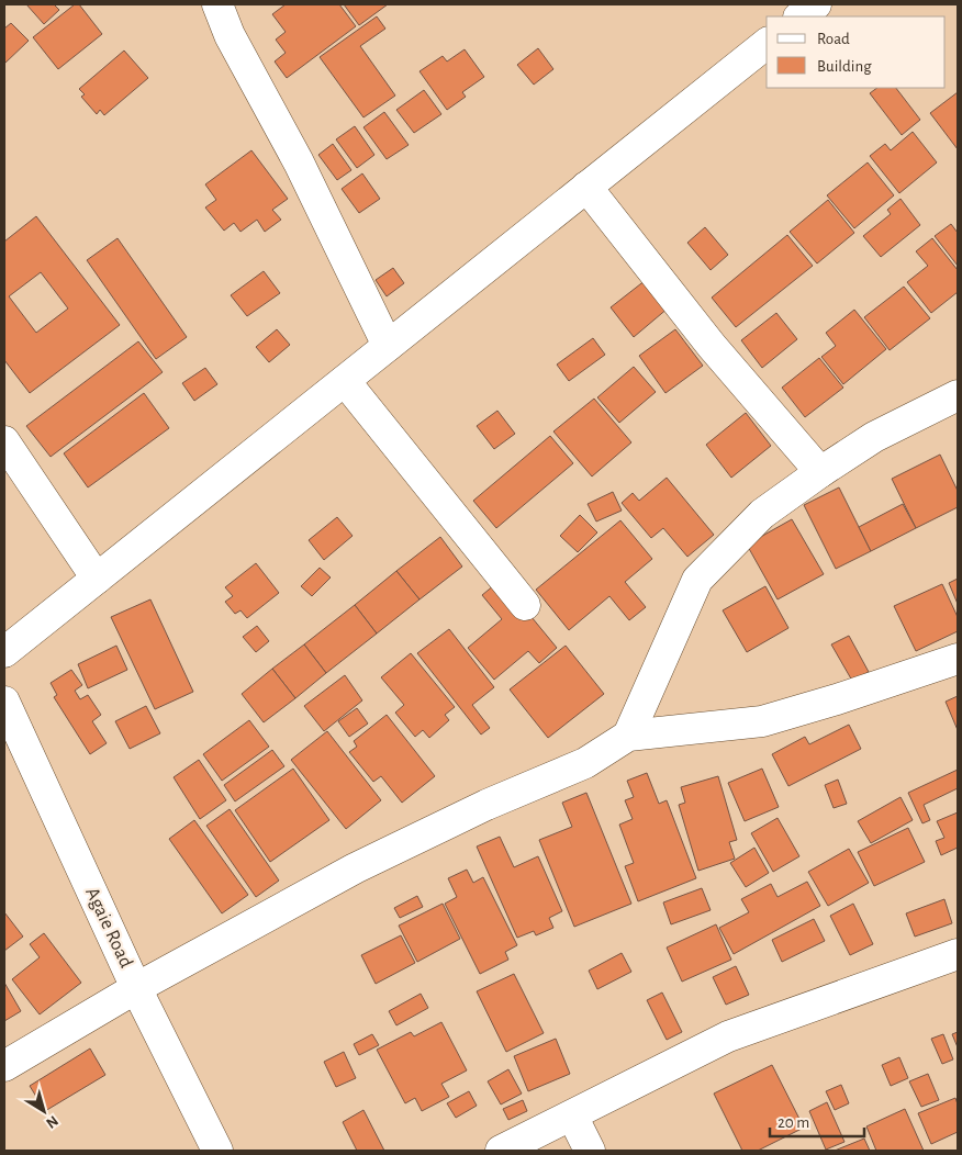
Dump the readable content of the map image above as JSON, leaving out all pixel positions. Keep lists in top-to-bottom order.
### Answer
{
  "streets": {
    "street": ["Agaie Road"]
  },
  "legend": ["Road", "Building"],
  "scale_bar": "20 m",
  "north": "bottom right"
}
